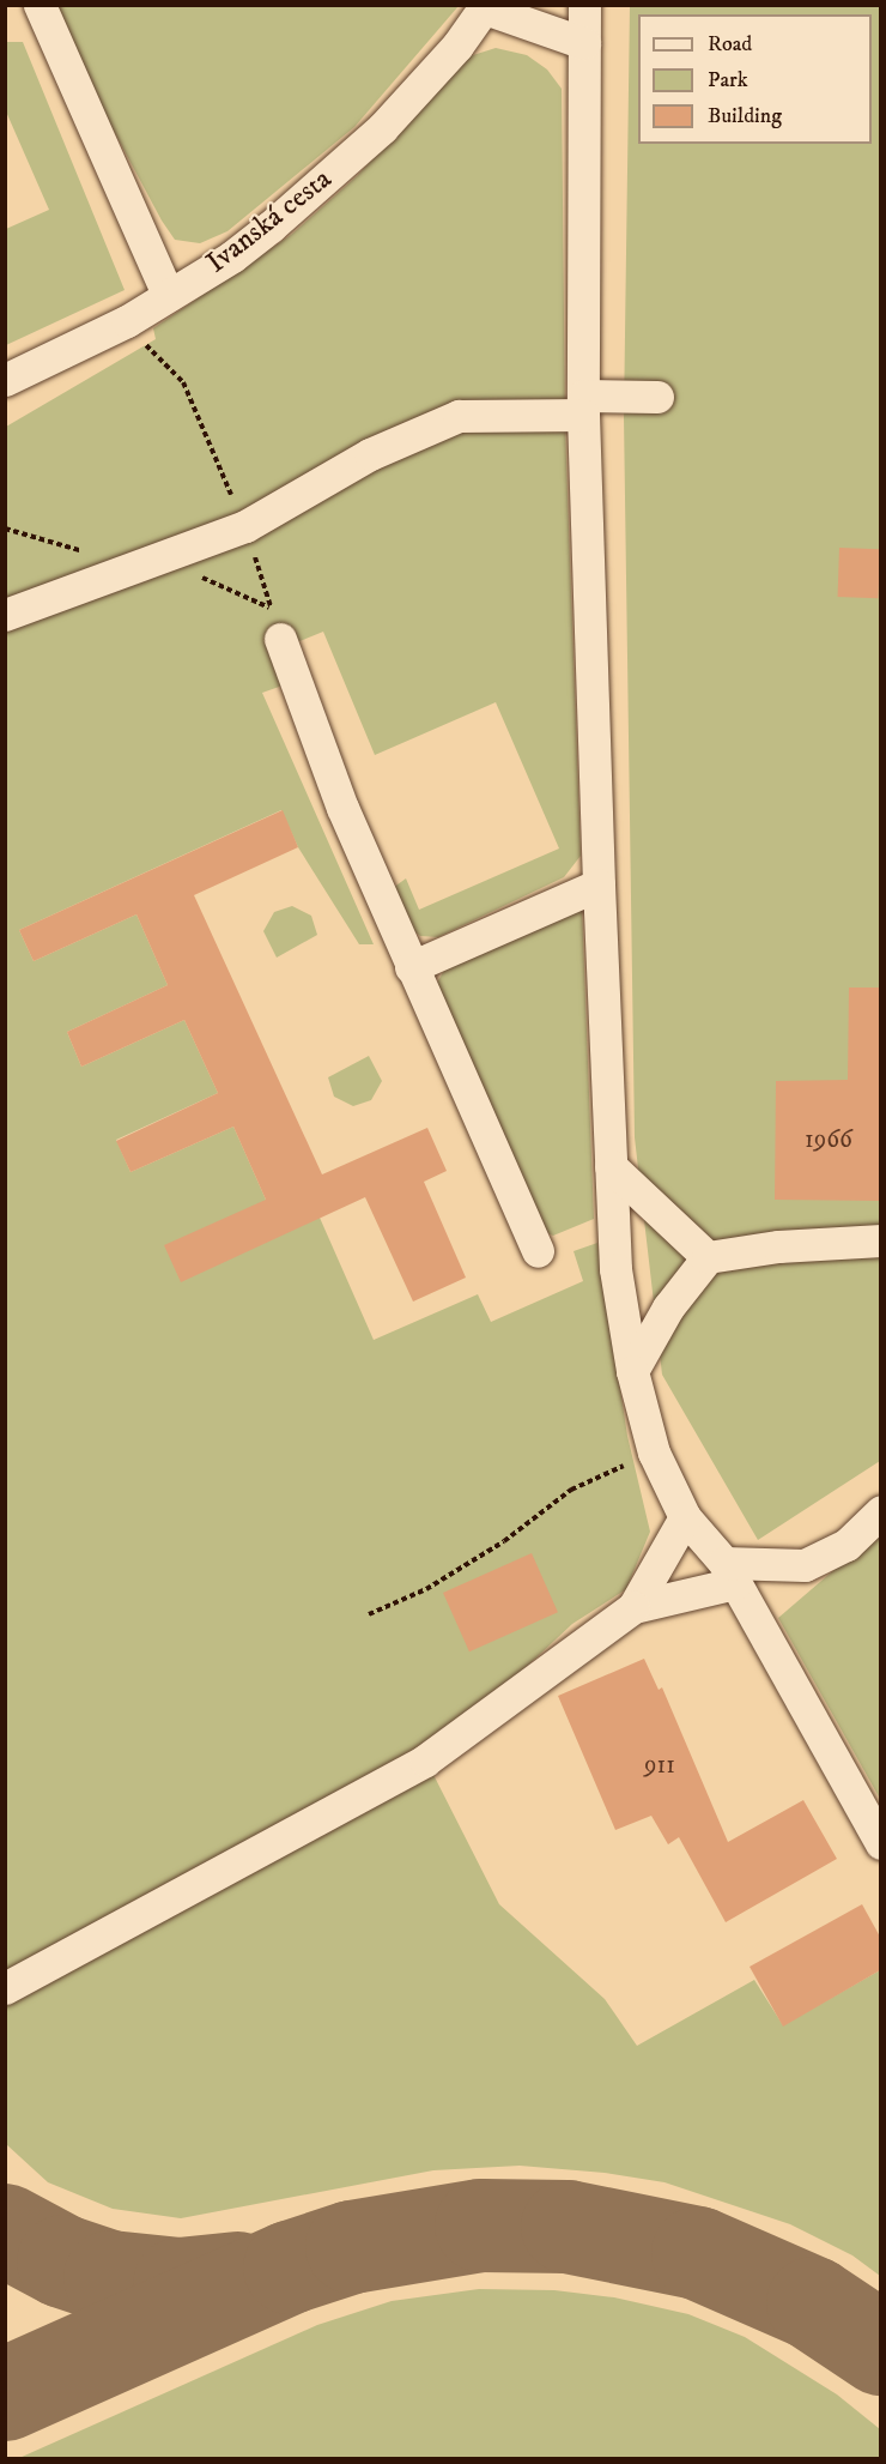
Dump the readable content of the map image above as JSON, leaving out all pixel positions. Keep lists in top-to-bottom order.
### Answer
{
  "streets": {
    "street": ["Ivanská cesta"]
  },
  "house_numbers": ["1966", "911"],
  "legend": ["Road", "Park", "Building"]
}
